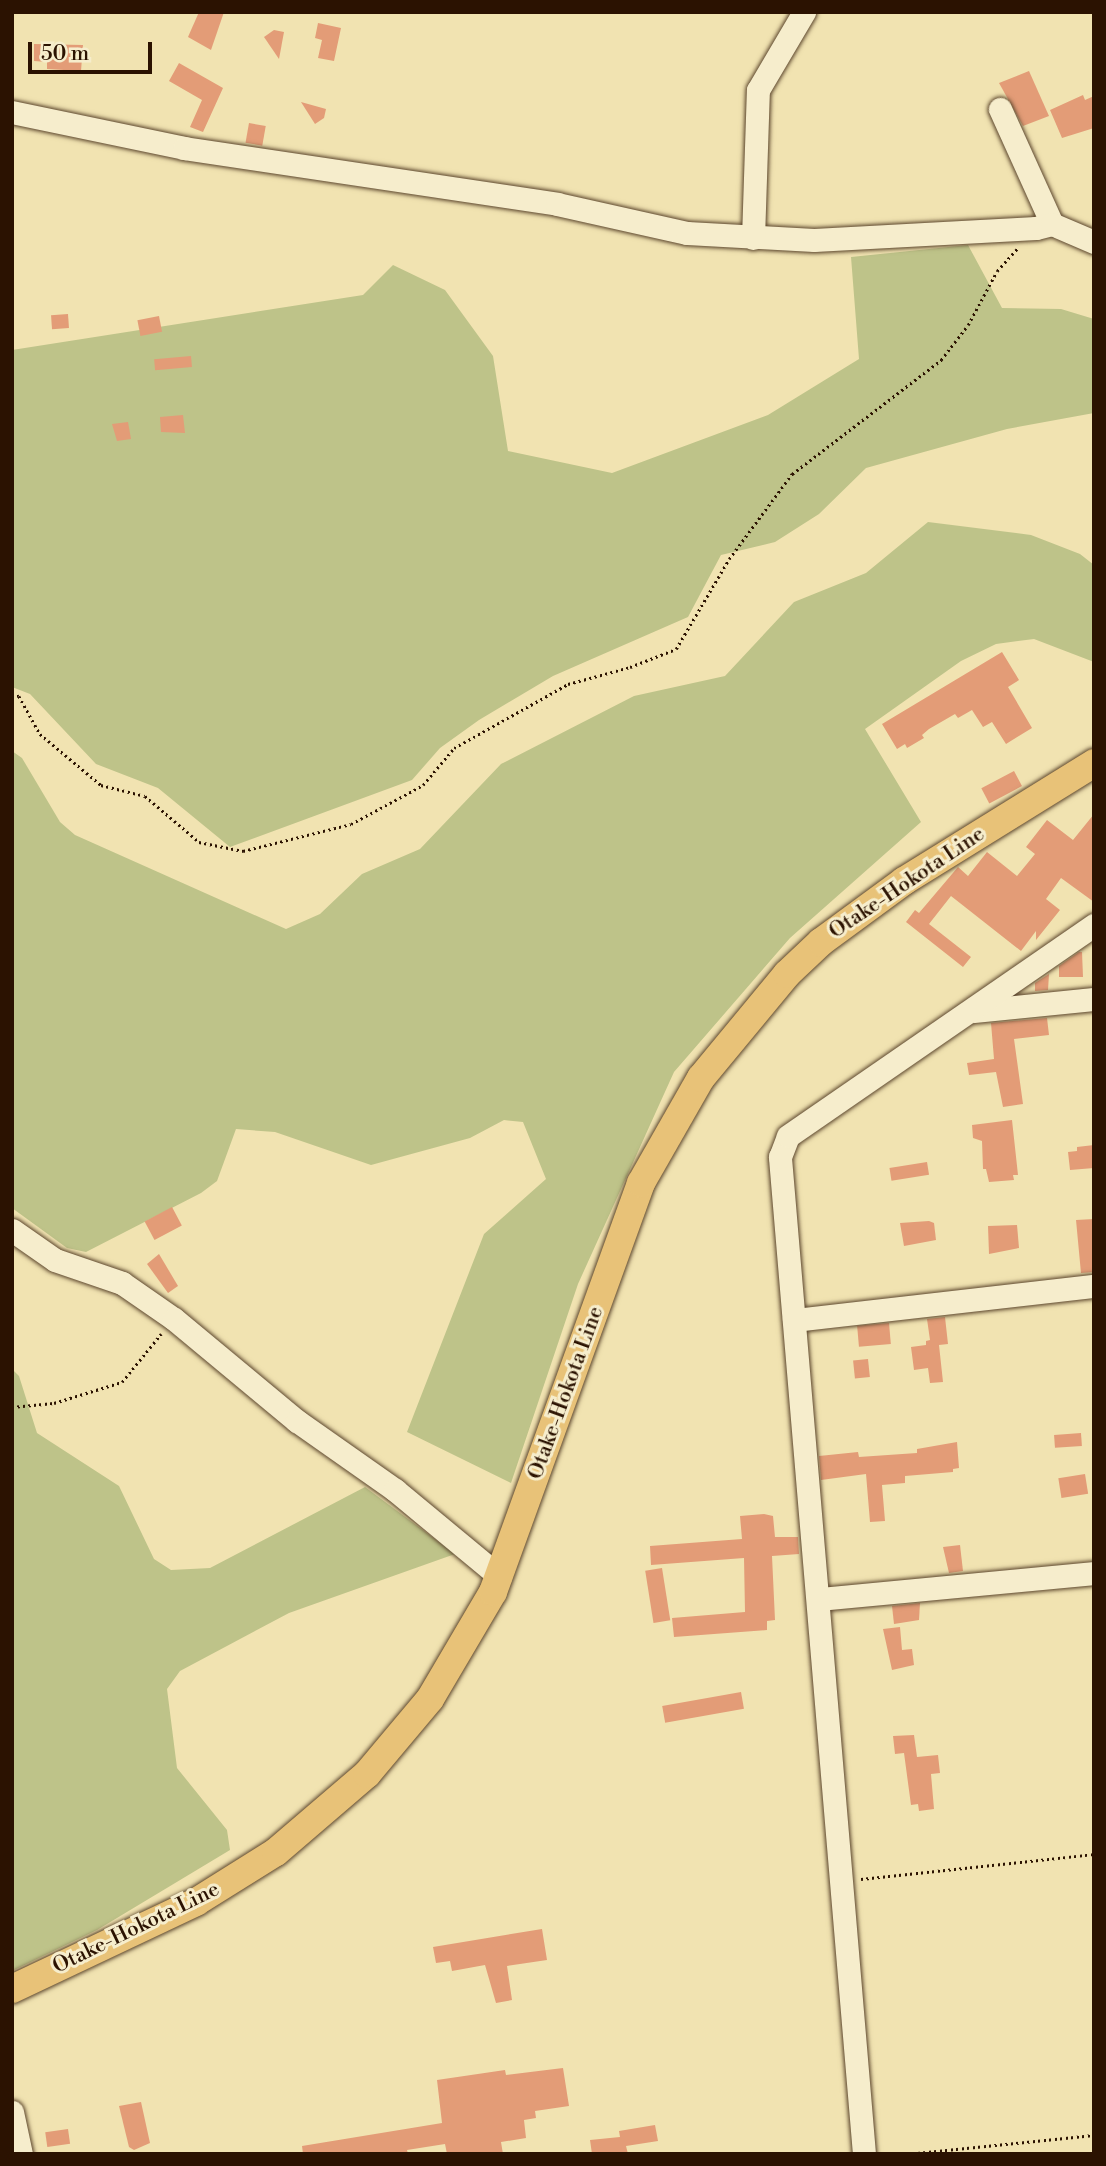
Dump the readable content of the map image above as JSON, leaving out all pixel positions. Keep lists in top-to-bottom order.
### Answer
{
  "streets": {
    "main road": ["Otake-Hokota Line"]
  },
  "scale_bar": "50 m"
}
